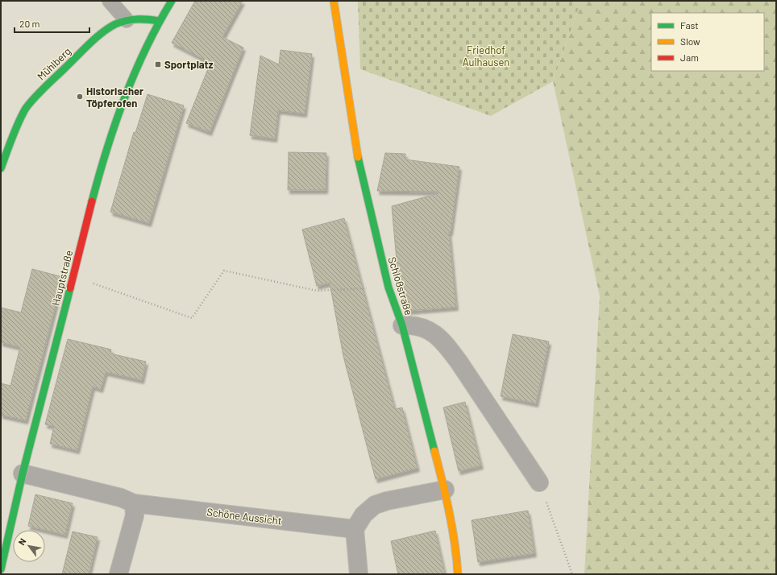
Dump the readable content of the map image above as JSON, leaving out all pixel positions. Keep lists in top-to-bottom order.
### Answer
{
  "streets": {
    "street": [
      "Mühlberg",
      "Hauptstraße",
      "Schloßstraße",
      "Schöne Aussicht"
    ]
  },
  "crossings": [
    ["Mühlberg", "Hauptstraße"],
    ["Hauptstraße", "Schöne Aussicht"]
  ],
  "parks": ["Friedhof Aulhausen"],
  "places": {
    "transit": ["Sportplatz"],
    "other": ["Historischer Töpferofen"]
  },
  "legend": ["Fast", "Slow", "Jam"],
  "scale_bar": "20 m",
  "north": "top left"
}
